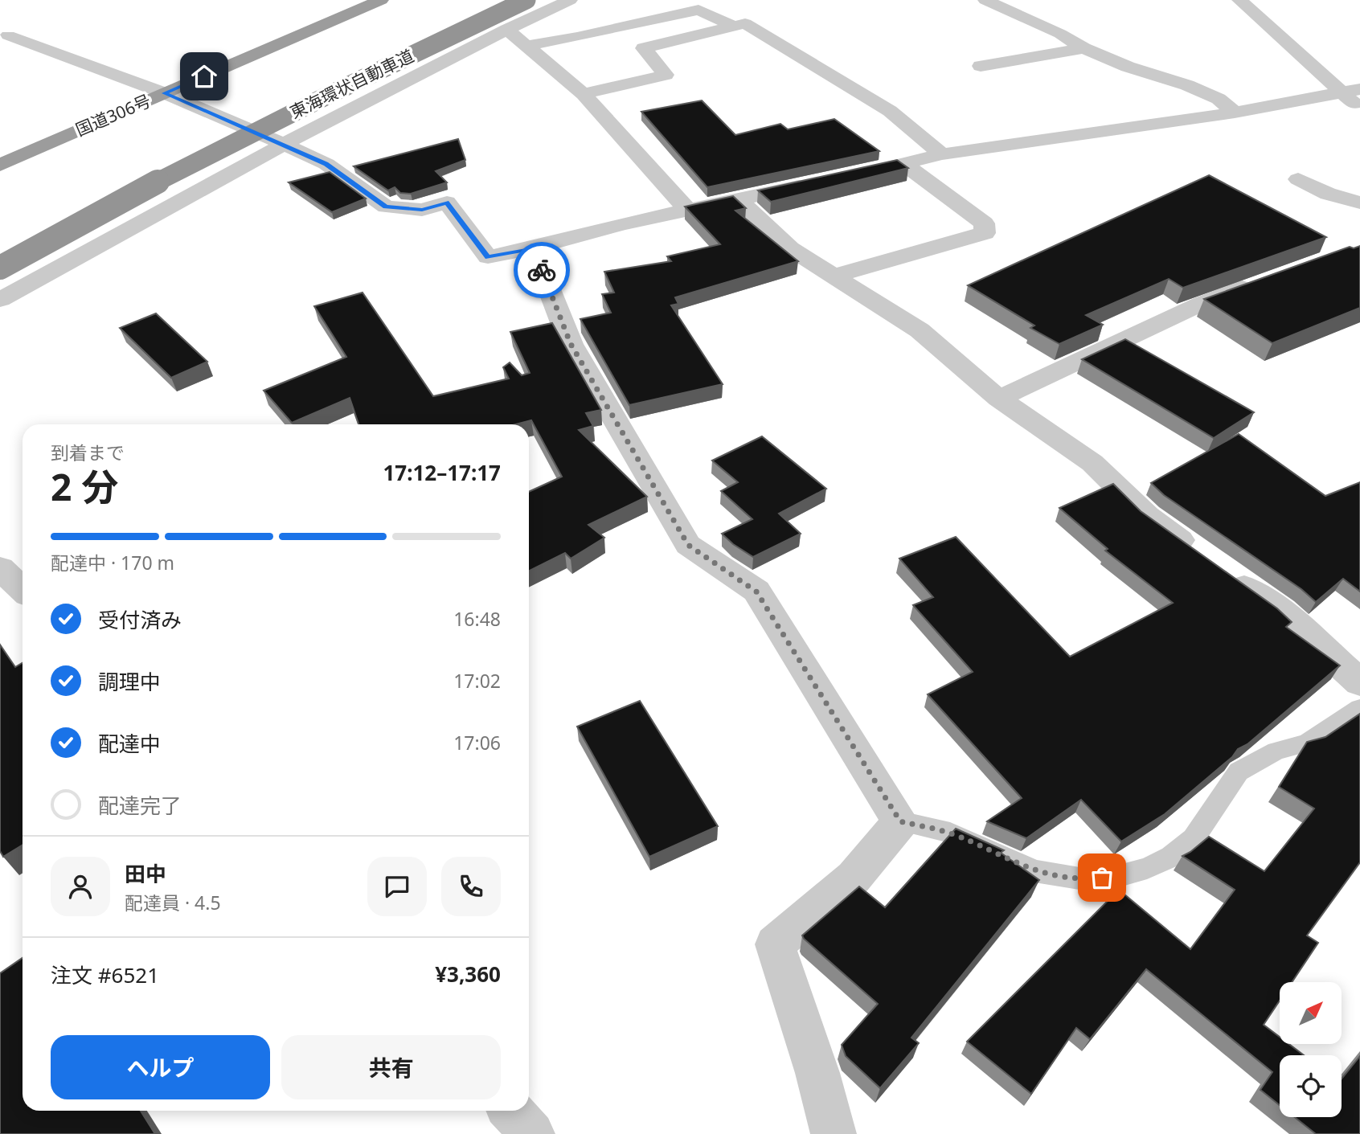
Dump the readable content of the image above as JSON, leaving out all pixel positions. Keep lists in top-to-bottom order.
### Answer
{
  "streets": {
    "highway": ["東海環状自動車道", "国道306号"]
  },
  "north": "top right",
  "page": {
    "heading": ["2 分", "到着まで", "17:12–17:17"],
    "panel": [
      "田中",
      "配達員 · 4.5",
      "注文 #6521",
      "¥3,360"
    ],
    "bar": "配達中 · 170 m",
    "list": [
      ["受付済み", "16:48"],
      ["調理中", "17:02"],
      ["配達中", "17:06"],
      "配達完了"
    ],
    "buttons": ["ヘルプ", "共有"]
  }
}
